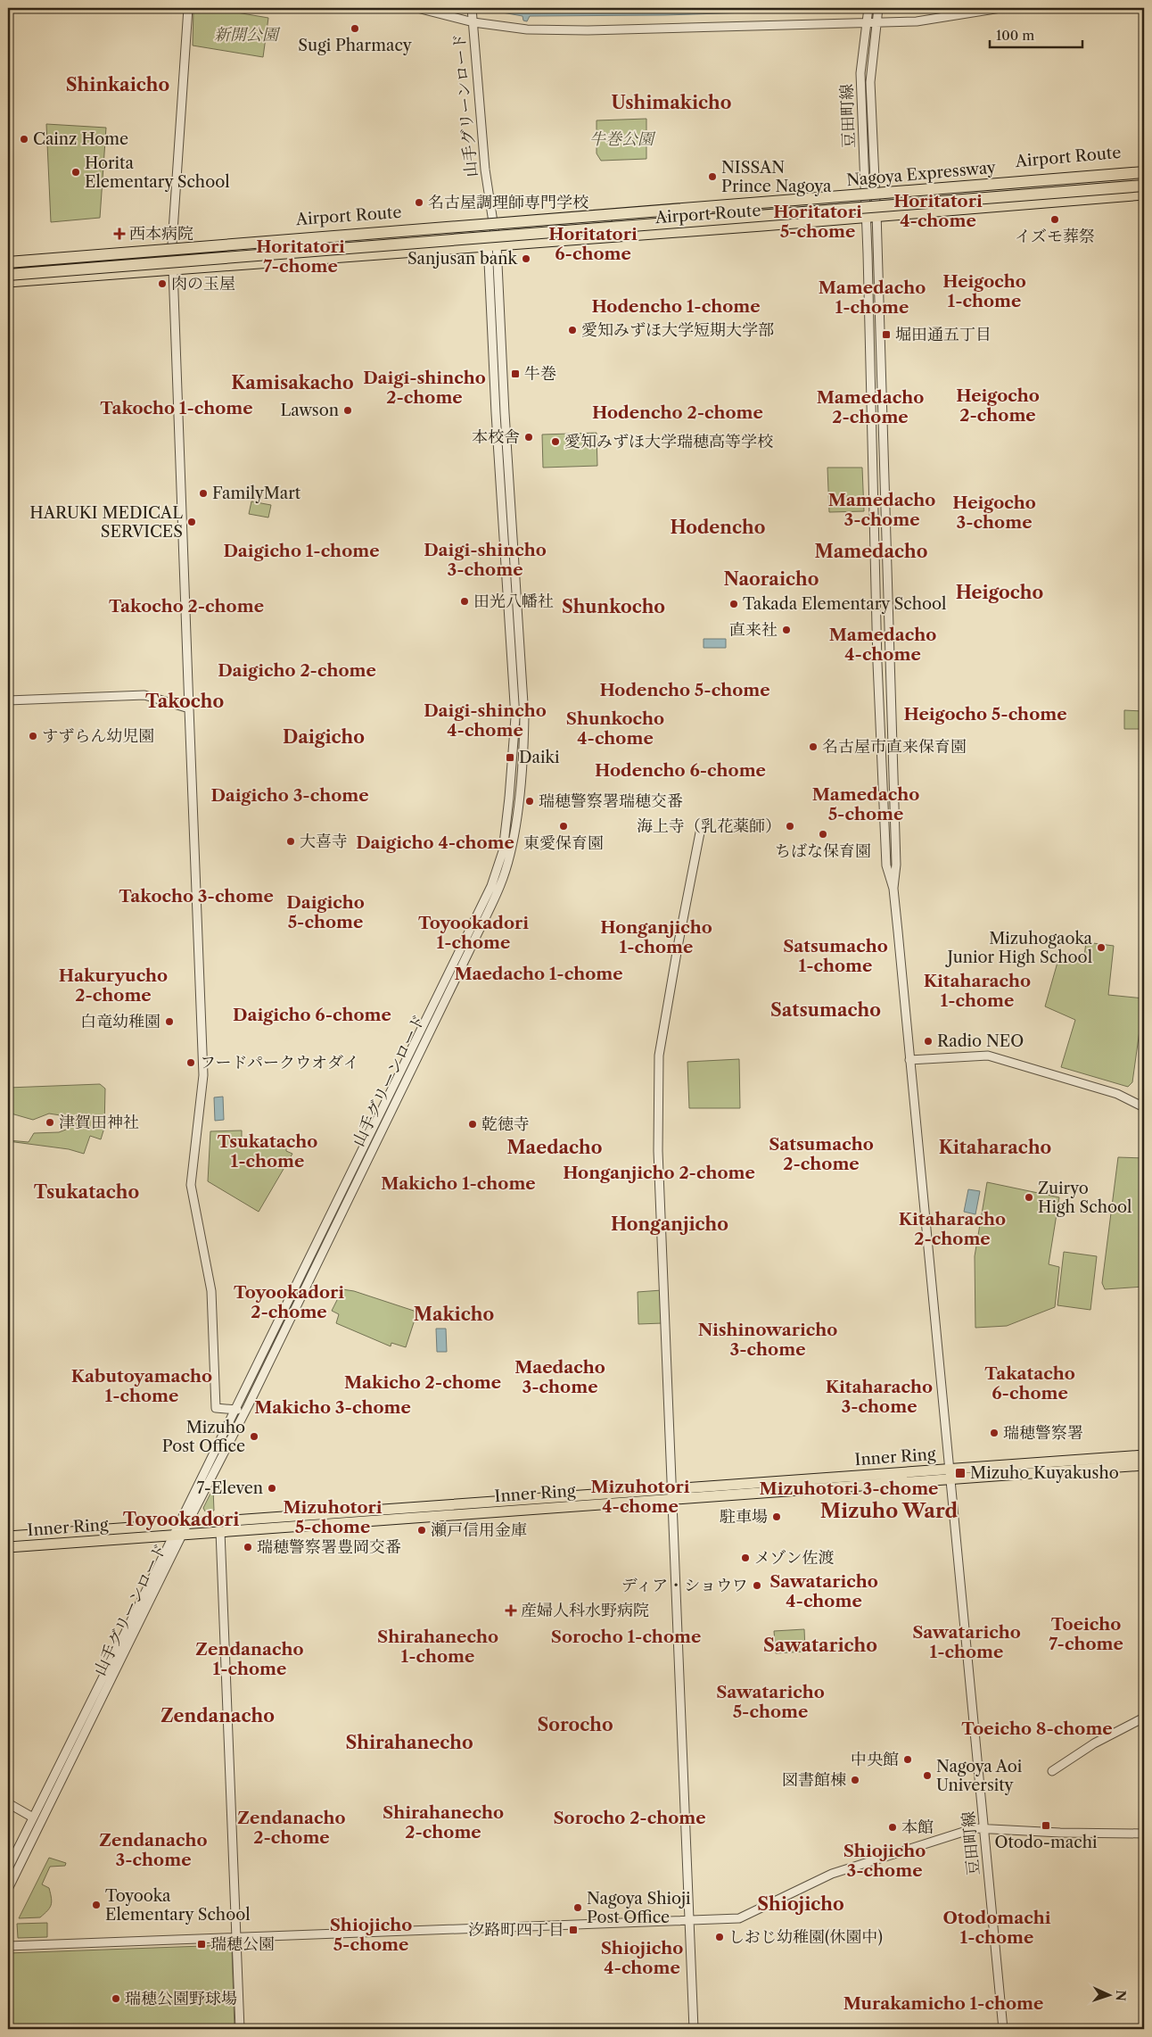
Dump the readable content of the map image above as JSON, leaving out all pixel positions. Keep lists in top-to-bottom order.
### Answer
{
  "streets": {
    "highway": ["Nagoya Expressway"],
    "main road": ["Airport Route", "Inner Ring"],
    "street": ["山手グリーンロード", "豆田町線"]
  },
  "crossings": [
    ["山手グリーンロード", "Airport Route"],
    ["山手グリーンロード", "Inner Ring"],
    ["豆田町線", "Airport Route"],
    ["豆田町線", "Inner Ring"]
  ],
  "districts": [
    "Shinkaicho",
    "Ushimakicho",
    "Horitatori 4-chome",
    "Horitatori 5-chome",
    "Horitatori 6-chome",
    "Horitatori 7-chome",
    "Heigocho 1-chome",
    "Mamedacho 1-chome",
    "Hodencho 1-chome",
    "Daigi-shincho 2-chome",
    "Kamisakacho",
    "Heigocho 2-chome",
    "Mamedacho 2-chome",
    "Takocho 1-chome",
    "Hodencho 2-chome",
    "Mamedacho 3-chome",
    "Heigocho 3-chome",
    "Hodencho",
    "Daigi-shincho 3-chome",
    "Daigicho 1-chome",
    "Mamedacho",
    "Naoraicho",
    "Heigocho",
    "Takocho 2-chome",
    "Shunkocho",
    "Mamedacho 4-chome",
    "Daigicho 2-chome",
    "Hodencho 5-chome",
    "Takocho",
    "Daigi-shincho 4-chome",
    "Heigocho 5-chome",
    "Shunkocho 4-chome",
    "Daigicho",
    "Hodencho 6-chome",
    "Mamedacho 5-chome",
    "Daigicho 3-chome",
    "Daigicho 4-chome",
    "Takocho 3-chome",
    "Daigicho 5-chome",
    "Toyookadori 1-chome",
    "Honganjicho 1-chome",
    "Satsumacho 1-chome",
    "Maedacho 1-chome",
    "Hakuryucho 2-chome",
    "Kitaharacho 1-chome",
    "Satsumacho",
    "Daigicho 6-chome",
    "Tsukatacho 1-chome",
    "Satsumacho 2-chome",
    "Maedacho",
    "Kitaharacho",
    "Honganjicho 2-chome",
    "Makicho 1-chome",
    "Tsukatacho",
    "Kitaharacho 2-chome",
    "Honganjicho",
    "Toyookadori 2-chome",
    "Makicho",
    "Nishinowaricho 3-chome",
    "Maedacho 3-chome",
    "Takatacho 6-chome",
    "Kabutoyamacho 1-chome",
    "Makicho 2-chome",
    "Kitaharacho 3-chome",
    "Makicho 3-chome",
    "Mizuhotori 4-chome",
    "Mizuhotori 3-chome",
    "Mizuhotori 5-chome",
    "Mizuho Ward",
    "Toyookadori",
    "Sawataricho 4-chome",
    "Toeicho 7-chome",
    "Sawataricho 1-chome",
    "Shirahanecho 1-chome",
    "Sorocho 1-chome",
    "Sawataricho",
    "Zendanacho 1-chome",
    "Sawataricho 5-chome",
    "Zendanacho",
    "Sorocho",
    "Toeicho 8-chome",
    "Shirahanecho",
    "Shirahanecho 2-chome",
    "Zendanacho 2-chome",
    "Sorocho 2-chome",
    "Zendanacho 3-chome",
    "Shiojicho 3-chome",
    "Shiojicho",
    "Otodomachi 1-chome",
    "Shiojicho 5-chome",
    "Shiojicho 4-chome",
    "Murakamicho 1-chome"
  ],
  "parks": ["新開公園", "牛巻公園"],
  "places": {
    "other": [
      "Sugi Pharmacy",
      "Cainz Home",
      "Horita Elementary School",
      "NISSAN Prince Nagoya",
      "名古屋調理師専門学校",
      "イズモ葬祭",
      "Sanjusan bank",
      "肉の玉屋",
      "愛知みずほ大学短期大学部",
      "Lawson",
      "本校舎",
      "愛知みずほ大学瑞穂高等学校",
      "FamilyMart",
      "HARUKI MEDICAL SERVICES",
      "田光八幡社",
      "Takada Elementary School",
      "直来社",
      "すずらん幼児園",
      "名古屋市直来保育園",
      "瑞穂警察署瑞穂交番",
      "東愛保育園",
      "海上寺（乳花薬師）",
      "ちばな保育園",
      "大喜寺",
      "Mizuhogaoka Junior High School",
      "白竜幼稚園",
      "Radio NEO",
      "フードパークウオダイ",
      "津賀田神社",
      "乾徳寺",
      "Zuiryo High School",
      "瑞穂警察署",
      "Mizuho Post Office",
      "7-Eleven",
      "駐車場",
      "瀬戸信用金庫",
      "瑞穂警察署豊岡交番",
      "メゾン佐渡",
      "ディア・ショウワ",
      "中央館",
      "Nagoya Aoi University",
      "図書館棟",
      "本館",
      "Toyooka Elementary School",
      "Nagoya Shioji Post Office",
      "しおじ幼稚園(休園中)",
      "瑞穂公園野球場"
    ],
    "health": ["西本病院", "産婦人科水野病院"],
    "transit": [
      "堀田通五丁目",
      "牛巻",
      "Daiki",
      "Mizuho Kuyakusho",
      "Otodo-machi",
      "汐路町四丁目",
      "瑞穂公園"
    ]
  },
  "scale_bar": "100 m",
  "north": "right"
}
